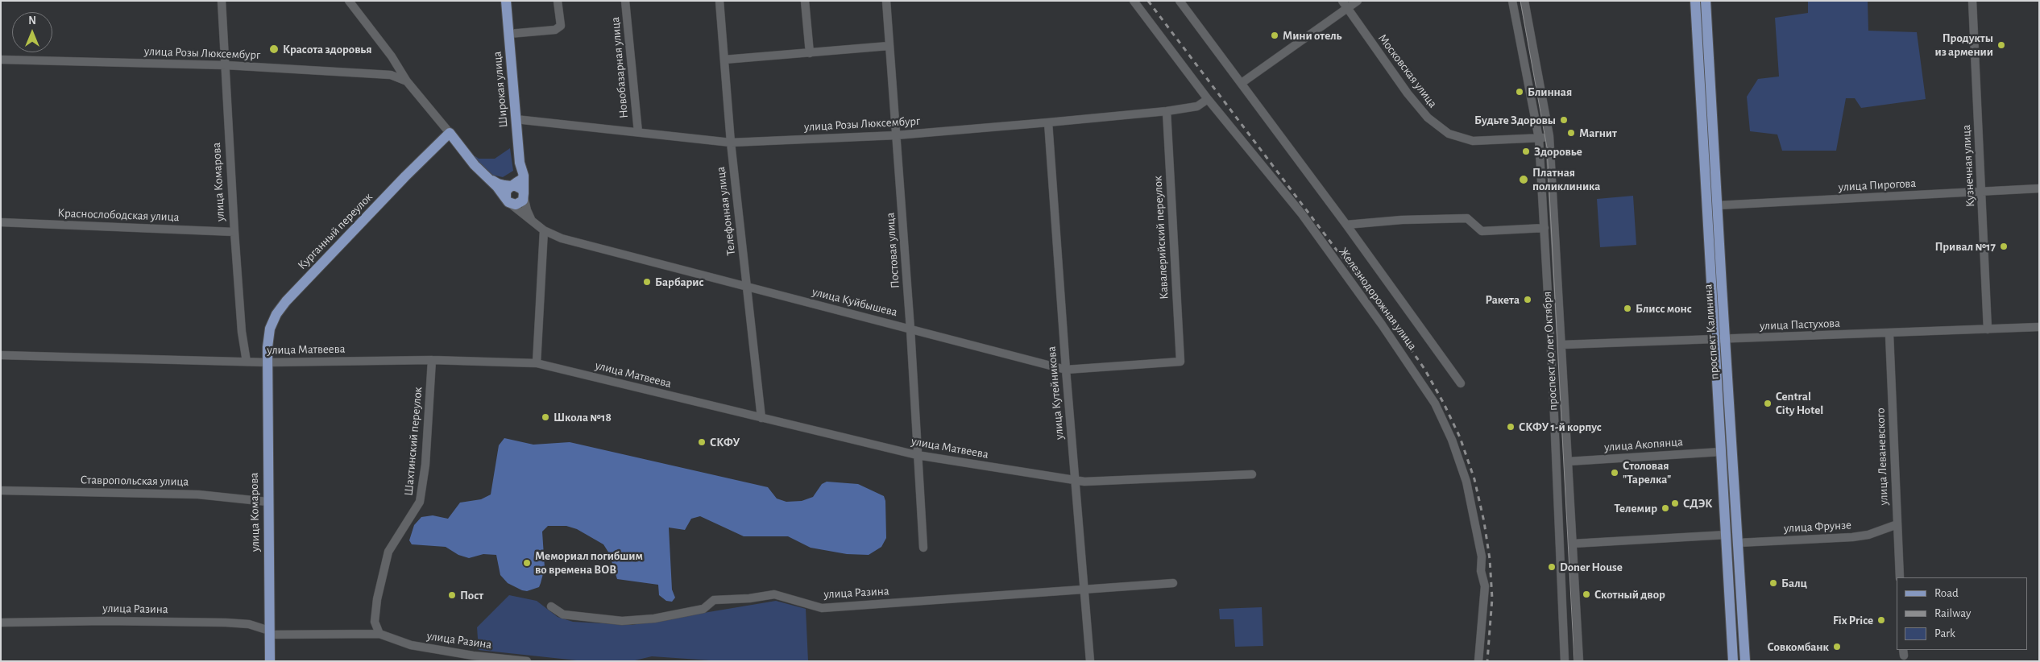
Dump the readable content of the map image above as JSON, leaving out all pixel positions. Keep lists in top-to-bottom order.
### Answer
{
  "streets": {
    "main road": [
      "Широкая улица",
      "улица Комарова",
      "Курганный переулок",
      "улица Куйбышева",
      "проспект Калинина"
    ],
    "street": [
      "улица Розы Люксембург",
      "Новобазарная улица",
      "Московская улица",
      "Кузнечная улица",
      "улица Пирогова",
      "Телефонная улица",
      "Краснослободская улица",
      "Кавалерийский переулок",
      "Постовая улица",
      "Железнодорожная улица",
      "улица Пастухова",
      "улица Матвеева",
      "проспект 40 лет Октября",
      "улица Кутейникова",
      "Шахтинский переулок",
      "улица Акопянца",
      "улица Леваневского",
      "Ставропольская улица",
      "улица Фрунзе",
      "улица Разина"
    ]
  },
  "crossings": [
    ["улица Розы Люксембург", "Новобазарная улица"],
    ["улица Розы Люксембург", "Широкая улица"],
    ["улица Розы Люксембург", "улица Комарова"],
    ["улица Розы Люксембург", "Телефонная улица"],
    ["улица Розы Люксембург", "Кавалерийский переулок"],
    ["улица Розы Люксембург", "Постовая улица"],
    ["улица Розы Люксембург", "Железнодорожная улица"],
    ["улица Розы Люксембург", "улица Кутейникова"],
    ["Московская улица", "проспект 40 лет Октября"],
    ["Широкая улица", "улица Куйбышева"],
    ["Кузнечная улица", "улица Пирогова"],
    ["Кузнечная улица", "улица Пастухова"],
    ["улица Комарова", "Краснослободская улица"],
    ["улица Комарова", "Курганный переулок"],
    ["улица Комарова", "улица Матвеева"],
    ["улица Комарова", "Ставропольская улица"],
    ["улица Комарова", "улица Разина"],
    ["улица Пирогова", "проспект Калинина"],
    ["Телефонная улица", "улица Куйбышева"],
    ["Телефонная улица", "улица Матвеева"],
    ["Курганный переулок", "улица Куйбышева"],
    ["Курганный переулок", "улица Матвеева"],
    ["Кавалерийский переулок", "улица Куйбышева"],
    ["Постовая улица", "улица Куйбышева"],
    ["Постовая улица", "улица Матвеева"],
    ["улица Куйбышева", "улица Кутейникова"],
    ["улица Пастухова", "проспект Калинина"],
    ["улица Пастухова", "проспект 40 лет Октября"],
    ["улица Пастухова", "улица Леваневского"],
    ["проспект Калинина", "улица Акопянца"],
    ["проспект Калинина", "улица Фрунзе"],
    ["улица Матвеева", "улица Кутейникова"],
    ["улица Матвеева", "Шахтинский переулок"],
    ["проспект 40 лет Октября", "улица Акопянца"],
    ["улица Кутейникова", "улица Разина"],
    ["Шахтинский переулок", "улица Разина"],
    ["улица Леваневского", "улица Фрунзе"]
  ],
  "places": [
    "Мини отель",
    "Продукты из армении",
    "Красота здоровья",
    "Блинная",
    "Будьте Здоровы",
    "Магнит",
    "Здоровье",
    "Платная поликлиника",
    "Привал №17",
    "Барбарис",
    "Ракета",
    "Блисс монс",
    "Central City Hotel",
    "Школа №18",
    "СКФУ 1-й корпус",
    "СКФУ",
    "Столовая \"Тарелка\"",
    "СДЭК",
    "Телемир",
    "Мемориал погибшим во времена ВОВ",
    "Doner House",
    "Балц",
    "Скотный двор",
    "Пост",
    "Fix Price",
    "Совкомбанк"
  ],
  "legend": ["Road", "Railway", "Park"],
  "north": "top"
}
